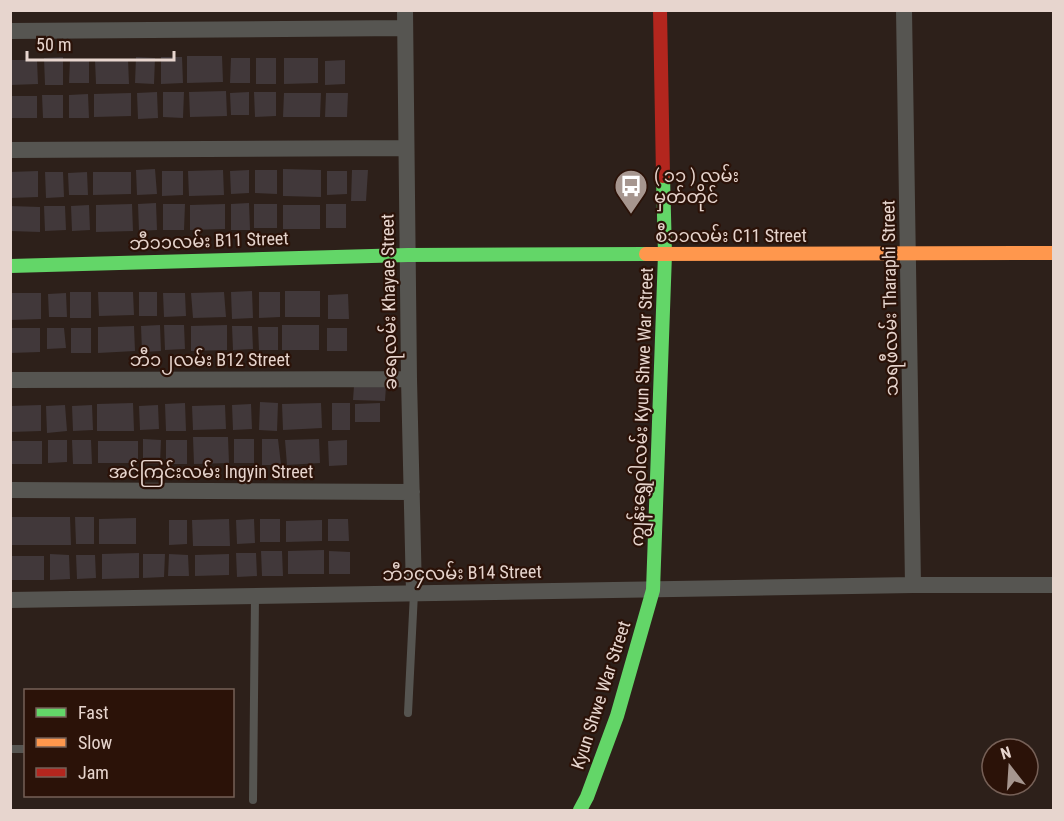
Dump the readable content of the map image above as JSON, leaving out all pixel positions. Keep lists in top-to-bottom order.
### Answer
{
  "streets": {
    "street": [
      "စီ၁၁လမ်း C11 Street",
      "ဘီ၁၁လမ်း B11 Street",
      "သရဖီလမ်း Tharaphi Street",
      "ခရေလမ်း Khayae Street",
      "ဘီ၁၂လမ်း B12 Street",
      "ကျွန်းရွှေဝါလမ်း Kyun Shwe War Street",
      "အင်ကြင်းလမ်း Ingyin Street",
      "ဘီ၁၄လမ်း B14 Street",
      "Kyun Shwe War Street"
    ]
  },
  "crossings": [
    ["စီ၁၁လမ်း C11 Street", "ဘီ၁၁လမ်း B11 Street"],
    ["စီ၁၁လမ်း C11 Street", "သရဖီလမ်း Tharaphi Street"],
    ["စီ၁၁လမ်း C11 Street", "ခရေလမ်း Khayae Street"],
    ["စီ၁၁လမ်း C11 Street", "ကျွန်းရွှေဝါလမ်း Kyun Shwe War Street"],
    ["ဘီ၁၁လမ်း B11 Street", "ခရေလမ်း Khayae Street"],
    ["သရဖီလမ်း Tharaphi Street", "ဘီ၁၄လမ်း B14 Street"],
    ["ခရေလမ်း Khayae Street", "ဘီ၁၂လမ်း B12 Street"],
    ["ခရေလမ်း Khayae Street", "အင်ကြင်းလမ်း Ingyin Street"],
    ["ခရေလမ်း Khayae Street", "ဘီ၁၄လမ်း B14 Street"],
    ["ကျွန်းရွှေဝါလမ်း Kyun Shwe War Street", "ဘီ၁၄လမ်း B14 Street"],
    ["ကျွန်းရွှေဝါလမ်း Kyun Shwe War Street", "Kyun Shwe War Street"],
    ["ဘီ၁၄လမ်း B14 Street", "Kyun Shwe War Street"]
  ],
  "places": {
    "bus stop": ["( ၁၁ ) လမ်း မှတ်တိုင်"]
  },
  "legend": ["Fast", "Slow", "Jam"],
  "scale_bar": "50 m",
  "north": "top"
}
